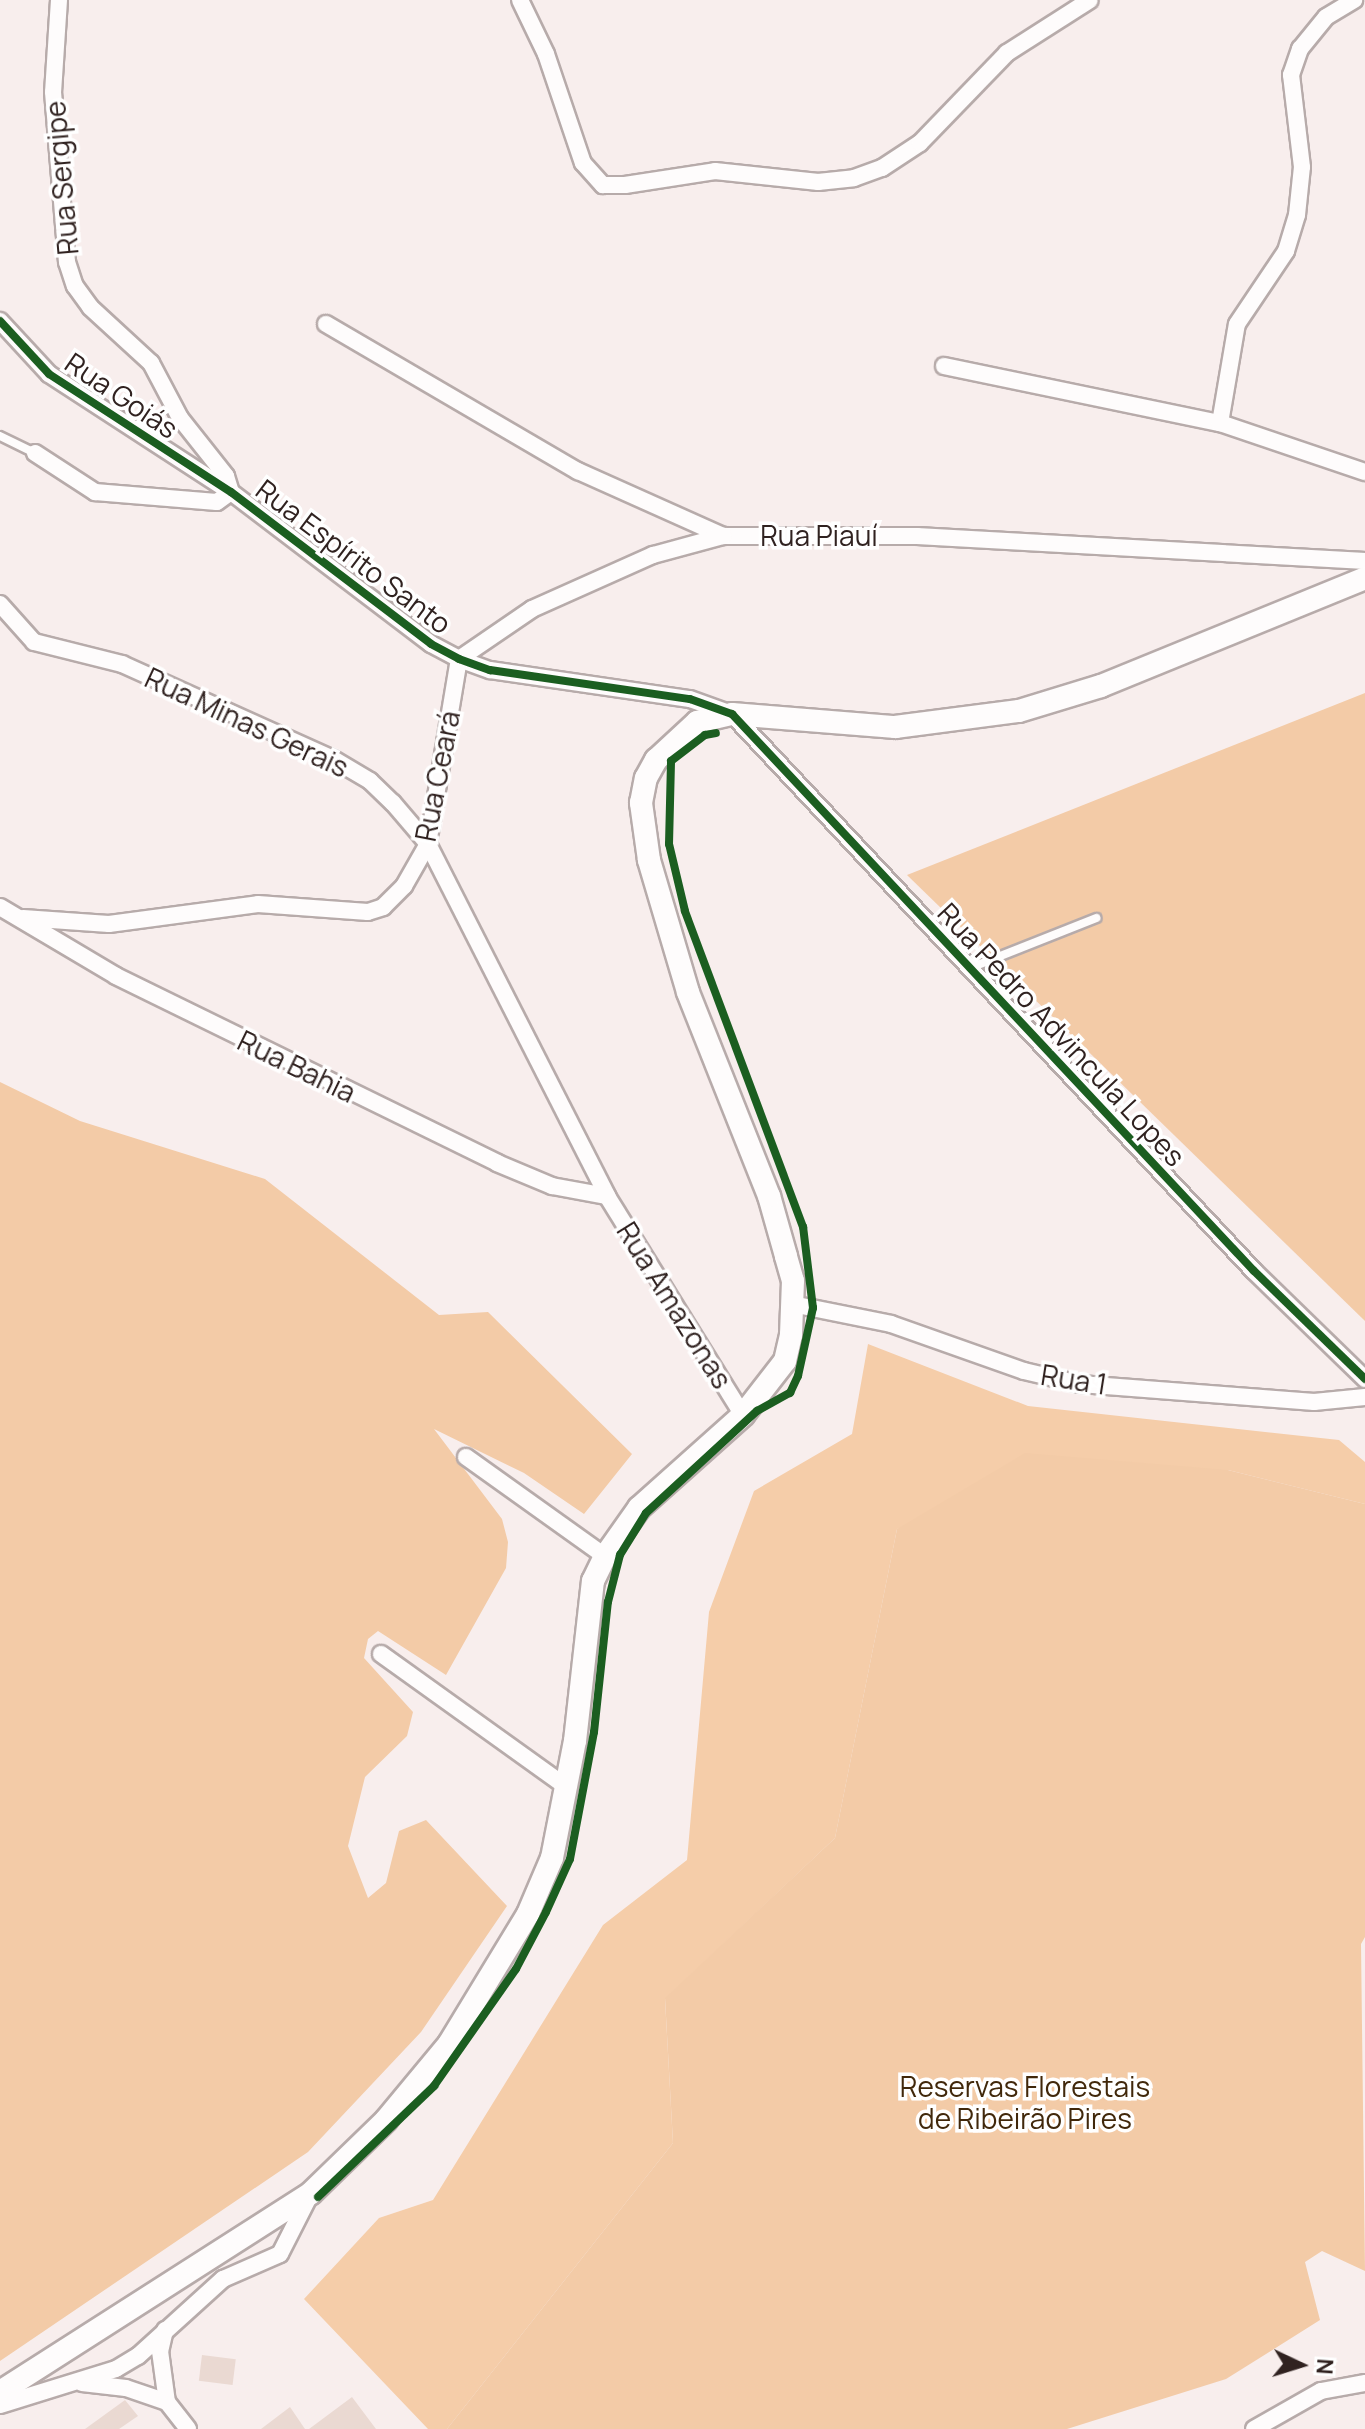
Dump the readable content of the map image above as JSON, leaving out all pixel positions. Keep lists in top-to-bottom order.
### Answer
{
  "streets": {
    "street": [
      "Rua Sergipe",
      "Rua Goiás",
      "Rua Piauí",
      "Rua Espírito Santo",
      "Rua Minas Gerais",
      "Rua Ceará",
      "Rua Pedro Advincula Lopes",
      "Rua Bahia",
      "Rua Amazonas",
      "Rua 1"
    ]
  },
  "crossings": [
    ["Rua Sergipe", "Rua Goiás"],
    ["Rua Sergipe", "Rua Espírito Santo"],
    ["Rua Goiás", "Rua Espírito Santo"],
    ["Rua Espírito Santo", "Rua Ceará"],
    ["Rua Espírito Santo", "Rua Pedro Advincula Lopes"],
    ["Rua Minas Gerais", "Rua Ceará"],
    ["Rua Minas Gerais", "Rua Bahia"],
    ["Rua Minas Gerais", "Rua Amazonas"],
    ["Rua Ceará", "Rua Bahia"],
    ["Rua Bahia", "Rua Amazonas"]
  ],
  "parks": ["Reservas Florestais de Ribeirão Pires"],
  "north": "right"
}
